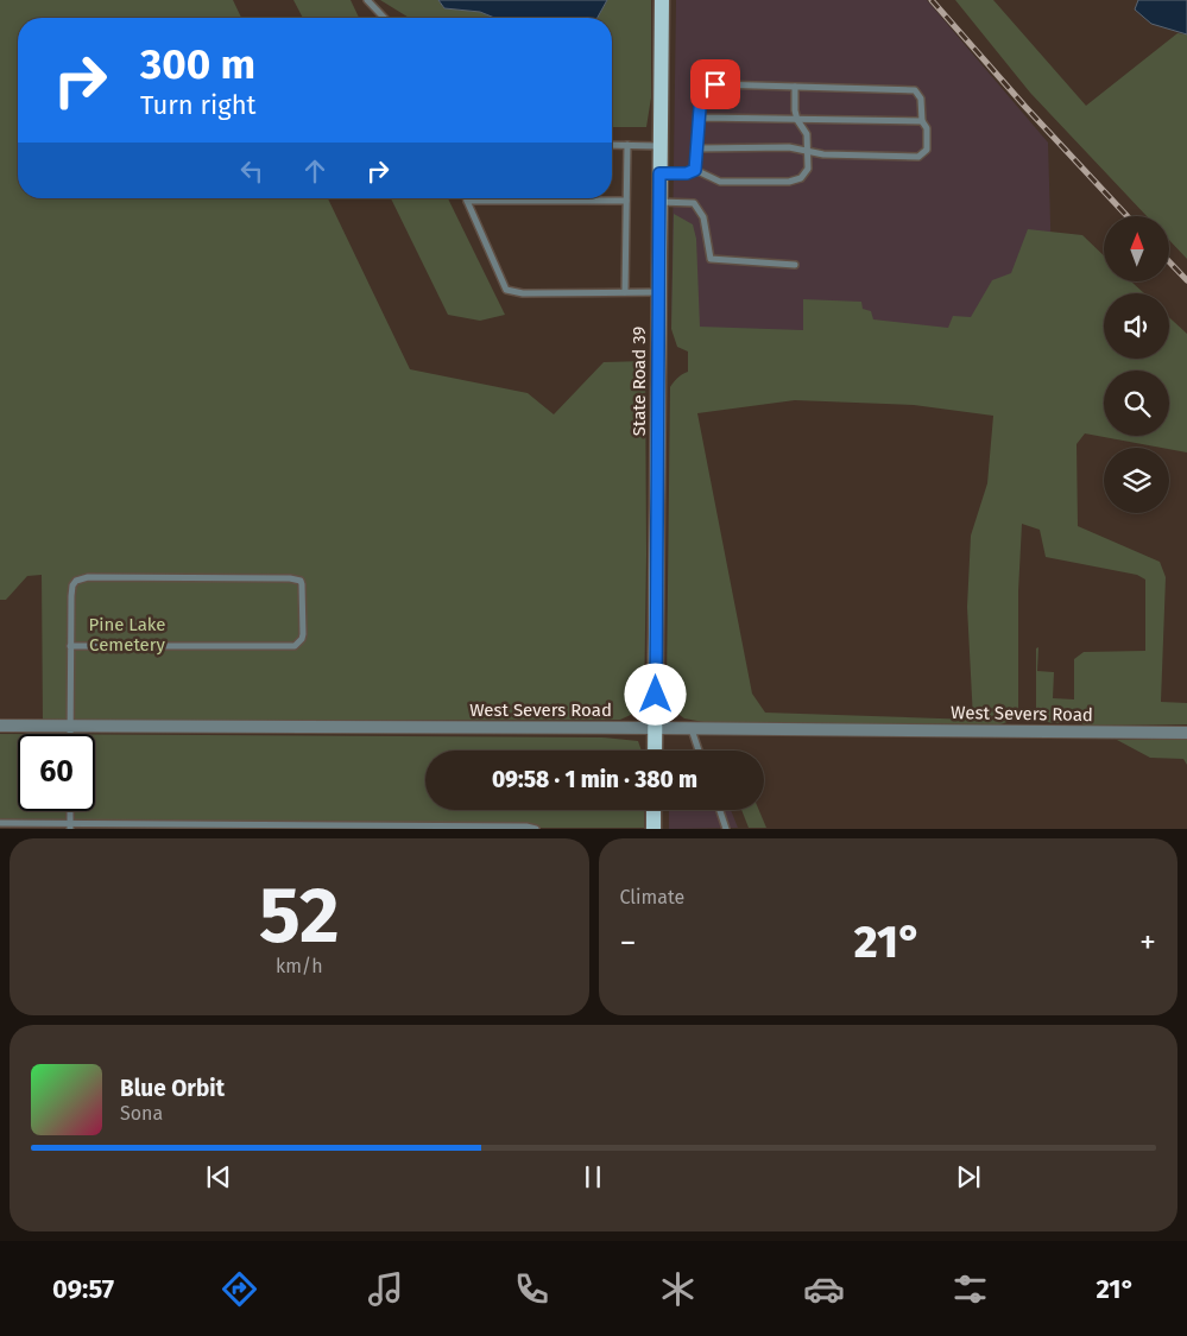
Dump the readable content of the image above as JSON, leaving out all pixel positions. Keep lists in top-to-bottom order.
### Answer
{
  "streets": {
    "main road": ["State Road 39"],
    "street": ["West Severs Road"]
  },
  "crossings": [
    ["State Road 39", "West Severs Road"]
  ],
  "parks": ["Pine Lake Cemetery"],
  "north": "top",
  "page": {
    "turn": ["300 m", "Turn right"],
    "limit": "60",
    "trip": "09:58 · 1 min · 380 m",
    "tile": [
      ["52", "km/h"],
      "Climate"
    ],
    "heat": ["−", "21°", "+"],
    "song": ["Blue Orbit", "Sona"],
    "tabs": ["09:57", "21°"]
  }
}
